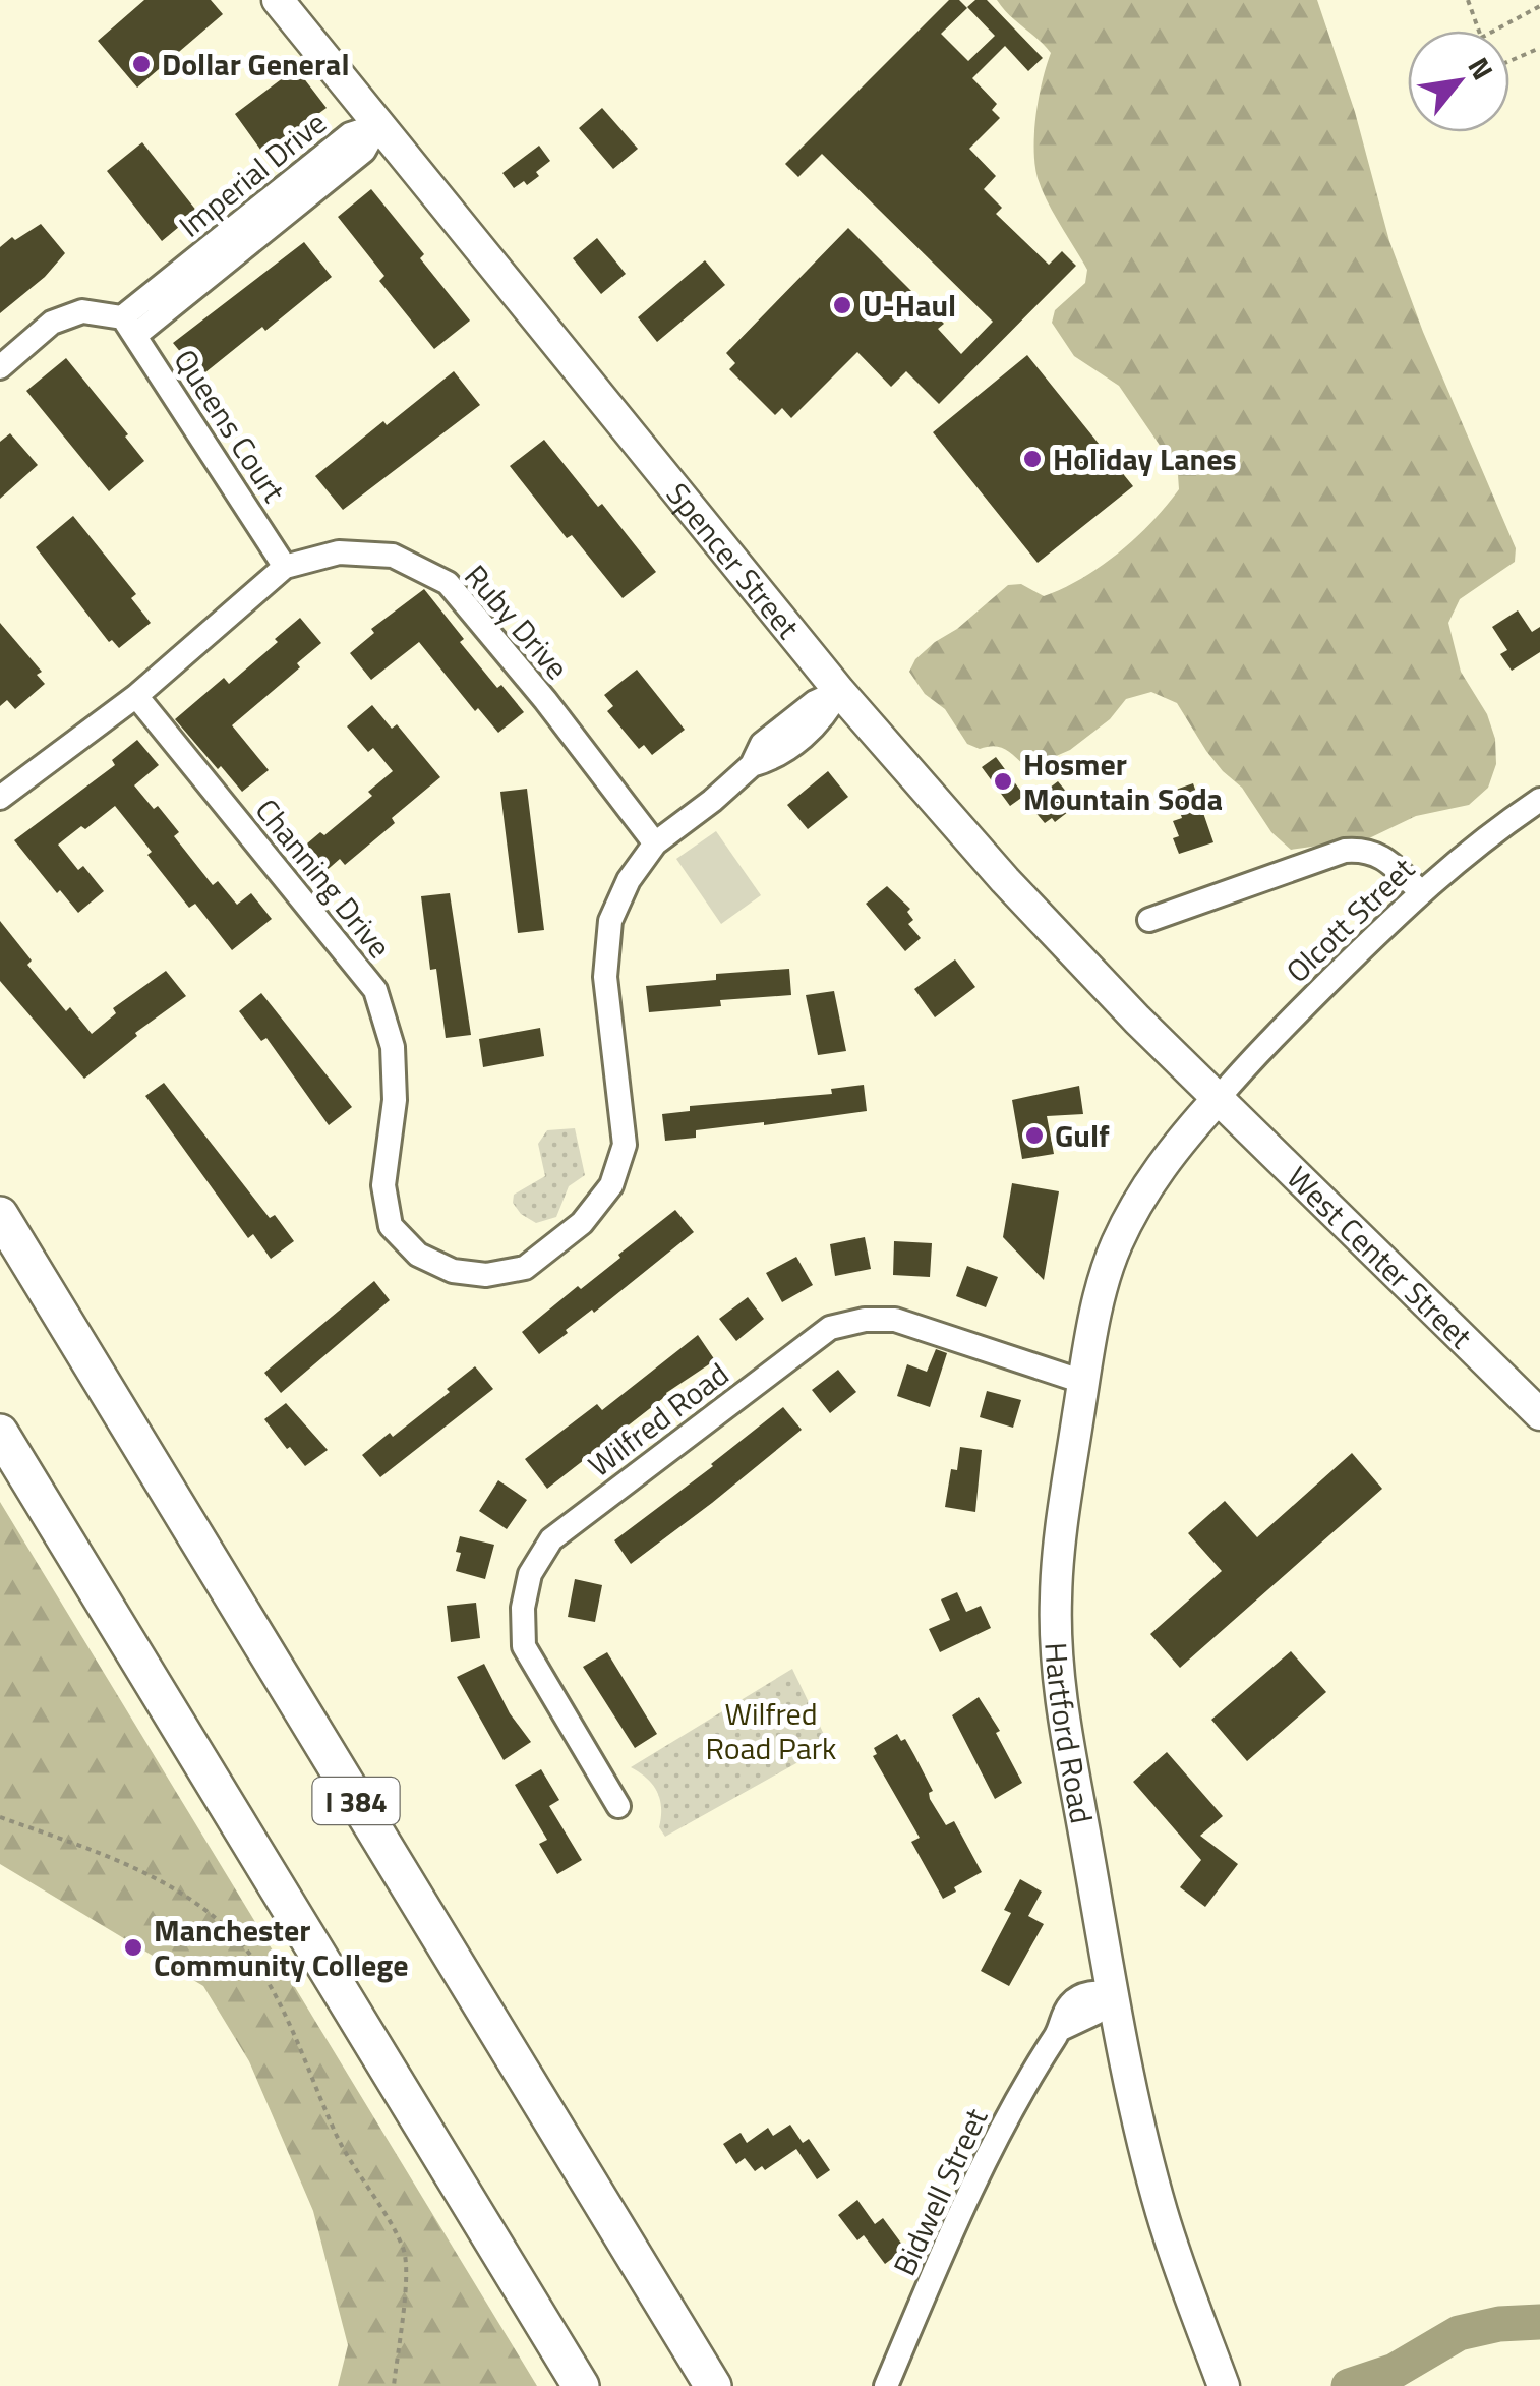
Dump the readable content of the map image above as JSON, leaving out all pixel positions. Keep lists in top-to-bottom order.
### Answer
{
  "streets": {
    "highway": ["I 384"],
    "main road": ["Spencer Street", "West Center Street", "Hartford Road"],
    "street": [
      "Imperial Drive",
      "Queens Court",
      "Ruby Drive",
      "Channing Drive",
      "Olcott Street",
      "Wilfred Road",
      "Bidwell Street"
    ]
  },
  "crossings": [
    ["Imperial Drive", "Queens Court"],
    ["Imperial Drive", "Spencer Street"],
    ["Queens Court", "Ruby Drive"],
    ["Spencer Street", "Channing Drive"],
    ["Spencer Street", "Olcott Street"],
    ["Spencer Street", "West Center Street"],
    ["Spencer Street", "Hartford Road"],
    ["Ruby Drive", "Channing Drive"],
    ["Olcott Street", "West Center Street"],
    ["Olcott Street", "Hartford Road"],
    ["West Center Street", "Hartford Road"],
    ["Wilfred Road", "Hartford Road"],
    ["Hartford Road", "Bidwell Street"]
  ],
  "parks": ["Wilfred Road Park"],
  "places": [
    "Dollar General",
    "U-Haul",
    "Holiday Lanes",
    "Hosmer Mountain Soda",
    "Gulf",
    "Manchester Community College"
  ],
  "north": "top right"
}
